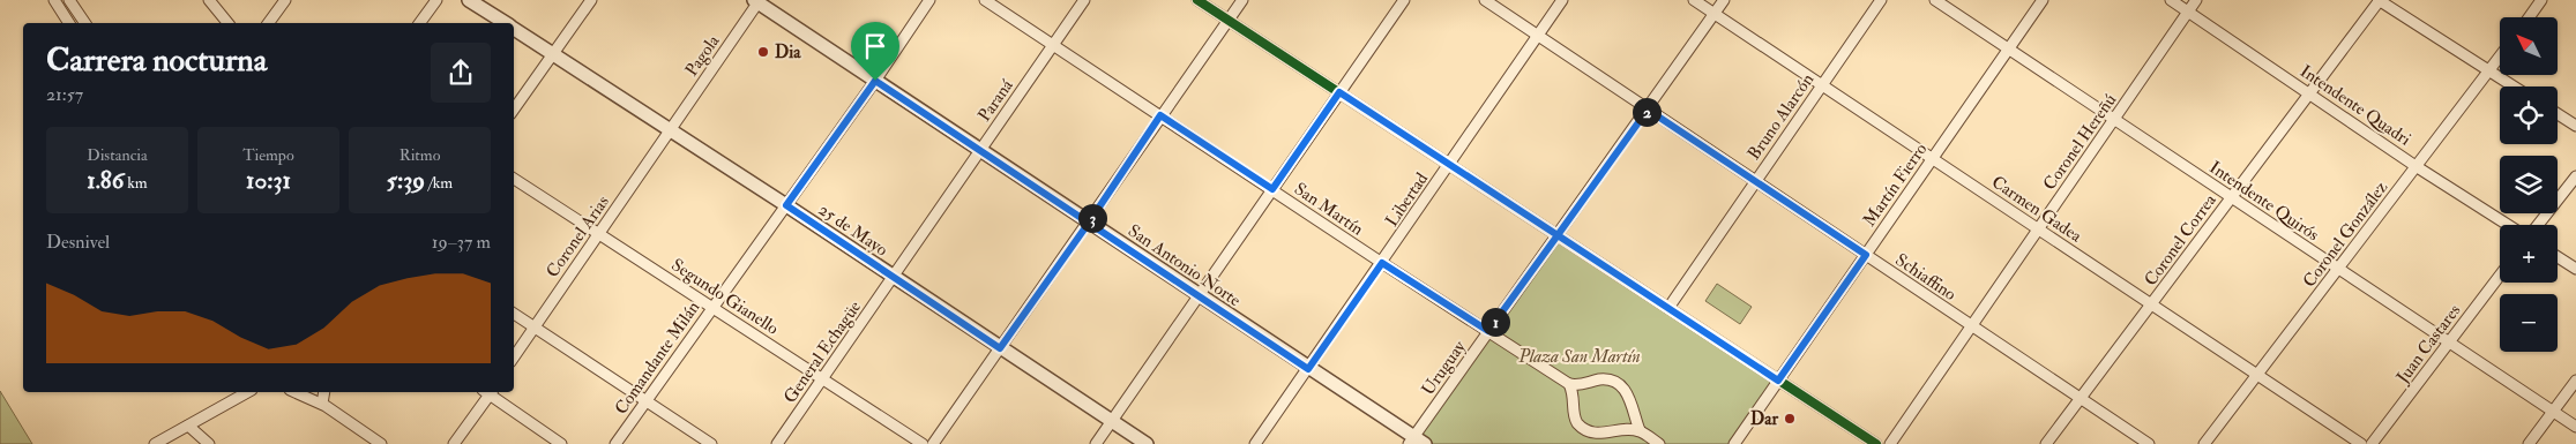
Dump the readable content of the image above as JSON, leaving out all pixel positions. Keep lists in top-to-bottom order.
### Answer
{
  "streets": {
    "street": [
      "Pagola",
      "Paraná",
      "Intendente Quadri",
      "Bruno Alarcón",
      "Coronel Hereñú",
      "Martín Fierro",
      "Libertad",
      "Intendente Quirós",
      "San Martín",
      "Carmen Gadea",
      "25 de Mayo",
      "Coronel González",
      "Coronel Arias",
      "Coronel Correa",
      "San Antonio Norte",
      "Schiaffino",
      "Segundo Gianello",
      "Juan Castares",
      "General Echagüe",
      "Comandante Milán",
      "Uruguay"
    ]
  },
  "crossings": [
    ["Pagola", "25 de Mayo"],
    ["Pagola", "Coronel Arias"],
    ["Pagola", "San Antonio Norte"],
    ["Paraná", "San Martín"],
    ["Paraná", "25 de Mayo"],
    ["Paraná", "San Antonio Norte"],
    ["Paraná", "General Echagüe"],
    ["Intendente Quadri", "Coronel Hereñú"],
    ["Intendente Quadri", "Coronel González"],
    ["Intendente Quadri", "Coronel Correa"],
    ["Bruno Alarcón", "Carmen Gadea"],
    ["Bruno Alarcón", "Schiaffino"],
    ["Coronel Hereñú", "Intendente Quirós"],
    ["Coronel Hereñú", "Carmen Gadea"],
    ["Coronel Hereñú", "Schiaffino"],
    ["Martín Fierro", "Intendente Quirós"],
    ["Martín Fierro", "Carmen Gadea"],
    ["Martín Fierro", "Schiaffino"],
    ["Libertad", "San Martín"],
    ["Libertad", "San Antonio Norte"],
    ["Libertad", "Schiaffino"],
    ["Intendente Quirós", "Coronel González"],
    ["Intendente Quirós", "Coronel Correa"],
    ["Intendente Quirós", "Juan Castares"],
    ["San Martín", "Uruguay"],
    ["Carmen Gadea", "Coronel González"],
    ["Carmen Gadea", "Coronel Correa"],
    ["Carmen Gadea", "Uruguay"],
    ["25 de Mayo", "Coronel Arias"],
    ["25 de Mayo", "General Echagüe"],
    ["25 de Mayo", "Comandante Milán"],
    ["Coronel Arias", "Segundo Gianello"],
    ["Coronel Correa", "Schiaffino"],
    ["San Antonio Norte", "Comandante Milán"],
    ["San Antonio Norte", "Uruguay"],
    ["Schiaffino", "Uruguay"],
    ["Segundo Gianello", "General Echagüe"],
    ["Segundo Gianello", "Comandante Milán"]
  ],
  "parks": ["Plaza San Martín"],
  "places": ["Dia", "Dar"],
  "north": "top left",
  "page": {
    "map_buttons": ["+", "−"],
    "heading": ["Carrera nocturna", "21:57"],
    "pins": ["2", "3", "1"],
    "stats": [
      ["Distancia", "1.86 km"],
      ["Tiempo", "10:31"],
      ["Ritmo", "5:39 /km"]
    ],
    "chart": ["Desnivel", "19–37 m"]
  }
}
